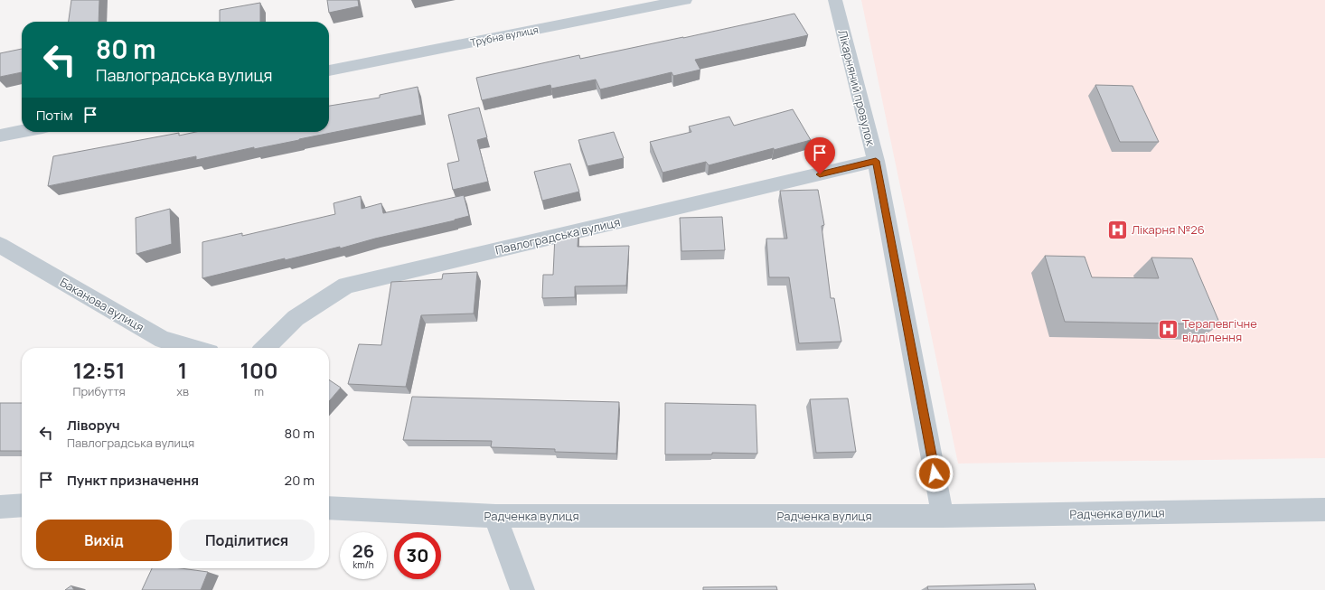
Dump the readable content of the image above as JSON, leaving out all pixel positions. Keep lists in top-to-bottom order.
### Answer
{
  "streets": {
    "street": [
      "Трубна вулиця",
      "Лікарняний провулок",
      "Павлоградська вулиця",
      "Баканова вулиця",
      "Радченка вулиця"
    ]
  },
  "crossings": [
    ["Лікарняний провулок", "Павлоградська вулиця"],
    ["Лікарняний провулок", "Радченка вулиця"]
  ],
  "places": {
    "hospital": ["Лікарня №26", "Терапевгічне відділення"]
  },
  "page": {
    "turn": ["80 m", "Павлоградська вулиця"],
    "then": "Потім",
    "eta": [
      "12:51",
      "Прибуття",
      "1",
      "хв",
      "100",
      "m"
    ],
    "list": [
      {
        "name": "Ліворуч",
        "note": "Павлоградська вулиця",
        "value": "80 m"
      },
      {
        "name": "Пункт призначення",
        "value": "20 m"
      }
    ],
    "buttons": ["Вихід", "Поділитися"],
    "speed": "26 km/h",
    "limit": "30"
  }
}
